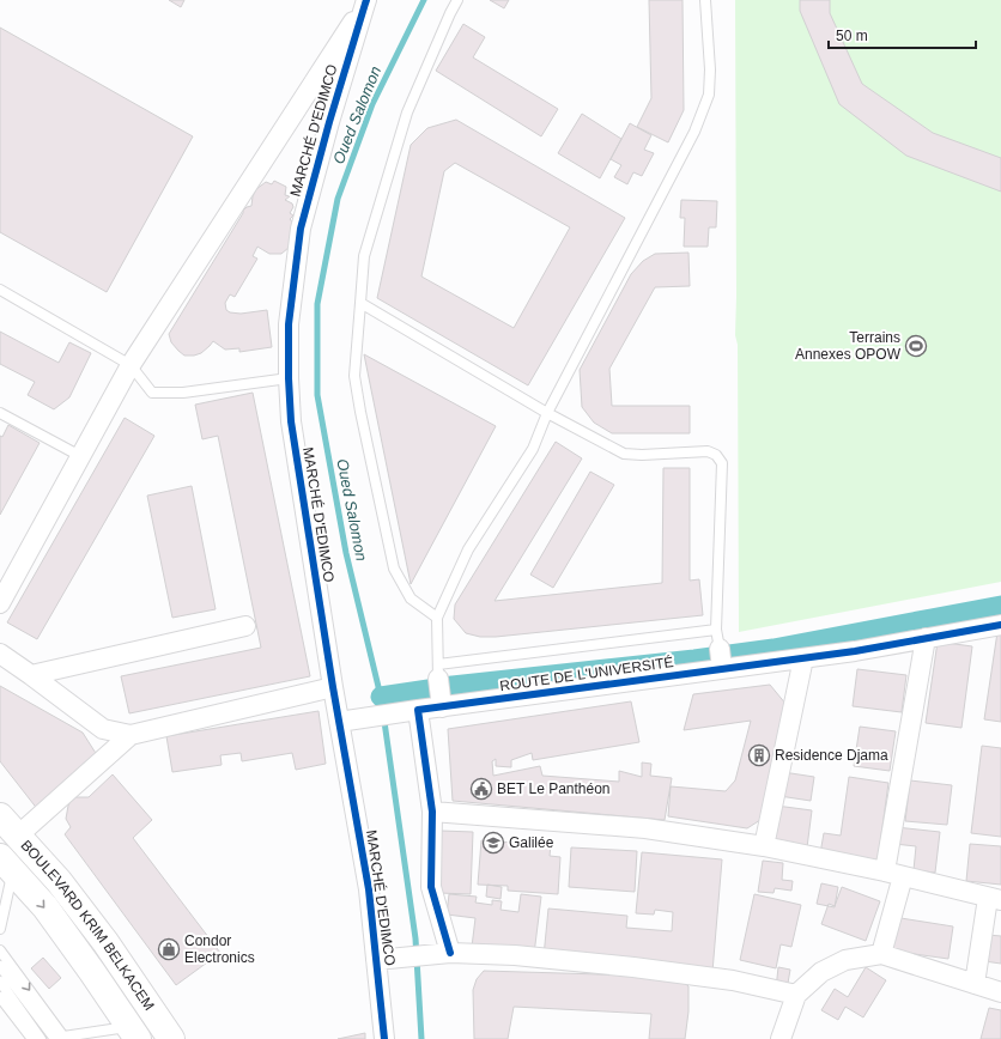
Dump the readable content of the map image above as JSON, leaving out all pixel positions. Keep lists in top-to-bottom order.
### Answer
{
  "streets": {
    "main road": ["BOULEVARD KRIM BELKACEM"],
    "street": ["MARCHÉ D'EDIMCO", "ROUTE DE L'UNIVERSITÉ"]
  },
  "crossings": [
    ["MARCHÉ D'EDIMCO", "ROUTE DE L'UNIVERSITÉ"]
  ],
  "water": ["Oued Salomon"],
  "places": {
    "sports": ["Terrains Annexes OPOW"],
    "building": ["Residence Djama"],
    "public building": ["BET Le Panthéon"],
    "school or university": ["Galilée"],
    "shop": ["Condor Electronics"]
  },
  "scale_bar": "50 m"
}
